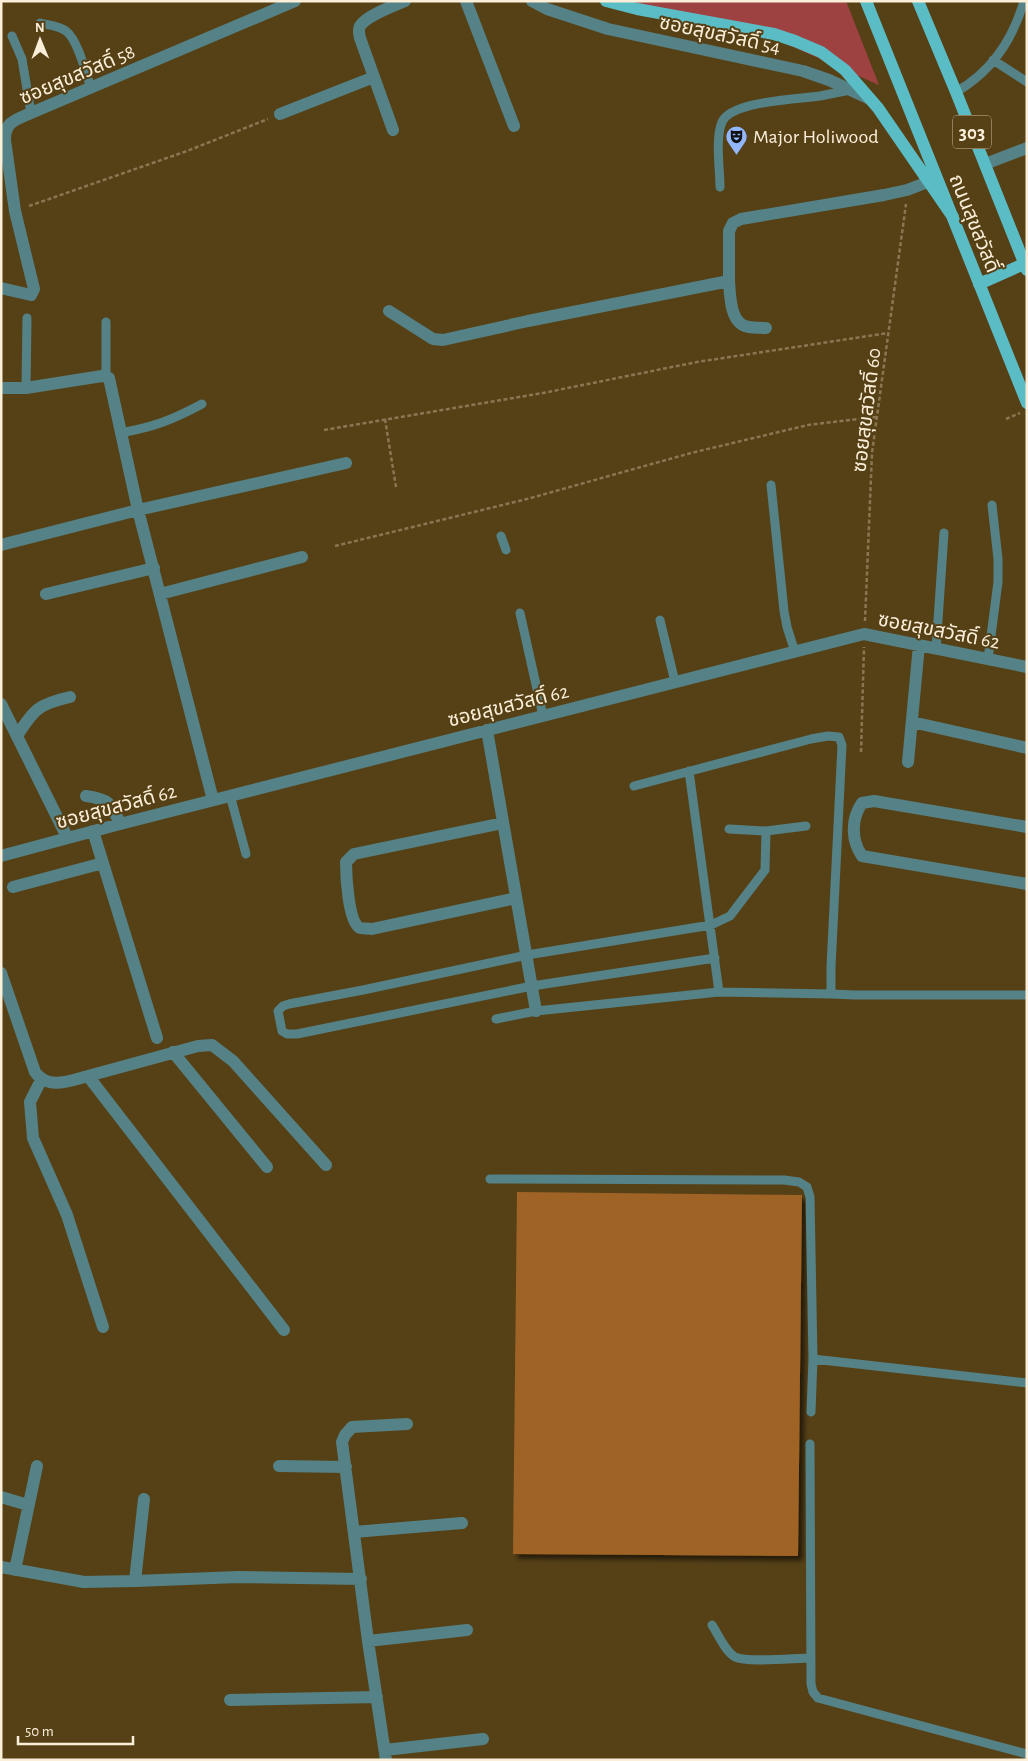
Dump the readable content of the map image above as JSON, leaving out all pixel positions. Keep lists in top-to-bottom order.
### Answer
{
  "streets": {
    "main road": ["303", "ถนนสุขสวัสดิ์"],
    "street": ["ซอยสุขสวัสดิ์ 54", "ซอยสุขสวัสดิ์ 58", "ซอยสุขสวัสดิ์ 62"],
    "path": ["ซอยสุขสวัสดิ์ 60"]
  },
  "crossings": [
    ["ซอยสุขสวัสดิ์ 60", "ซอยสุขสวัสดิ์ 62"]
  ],
  "places": {
    "theatre": ["Major Holiwood"]
  },
  "scale_bar": "50 m",
  "north": "top"
}
